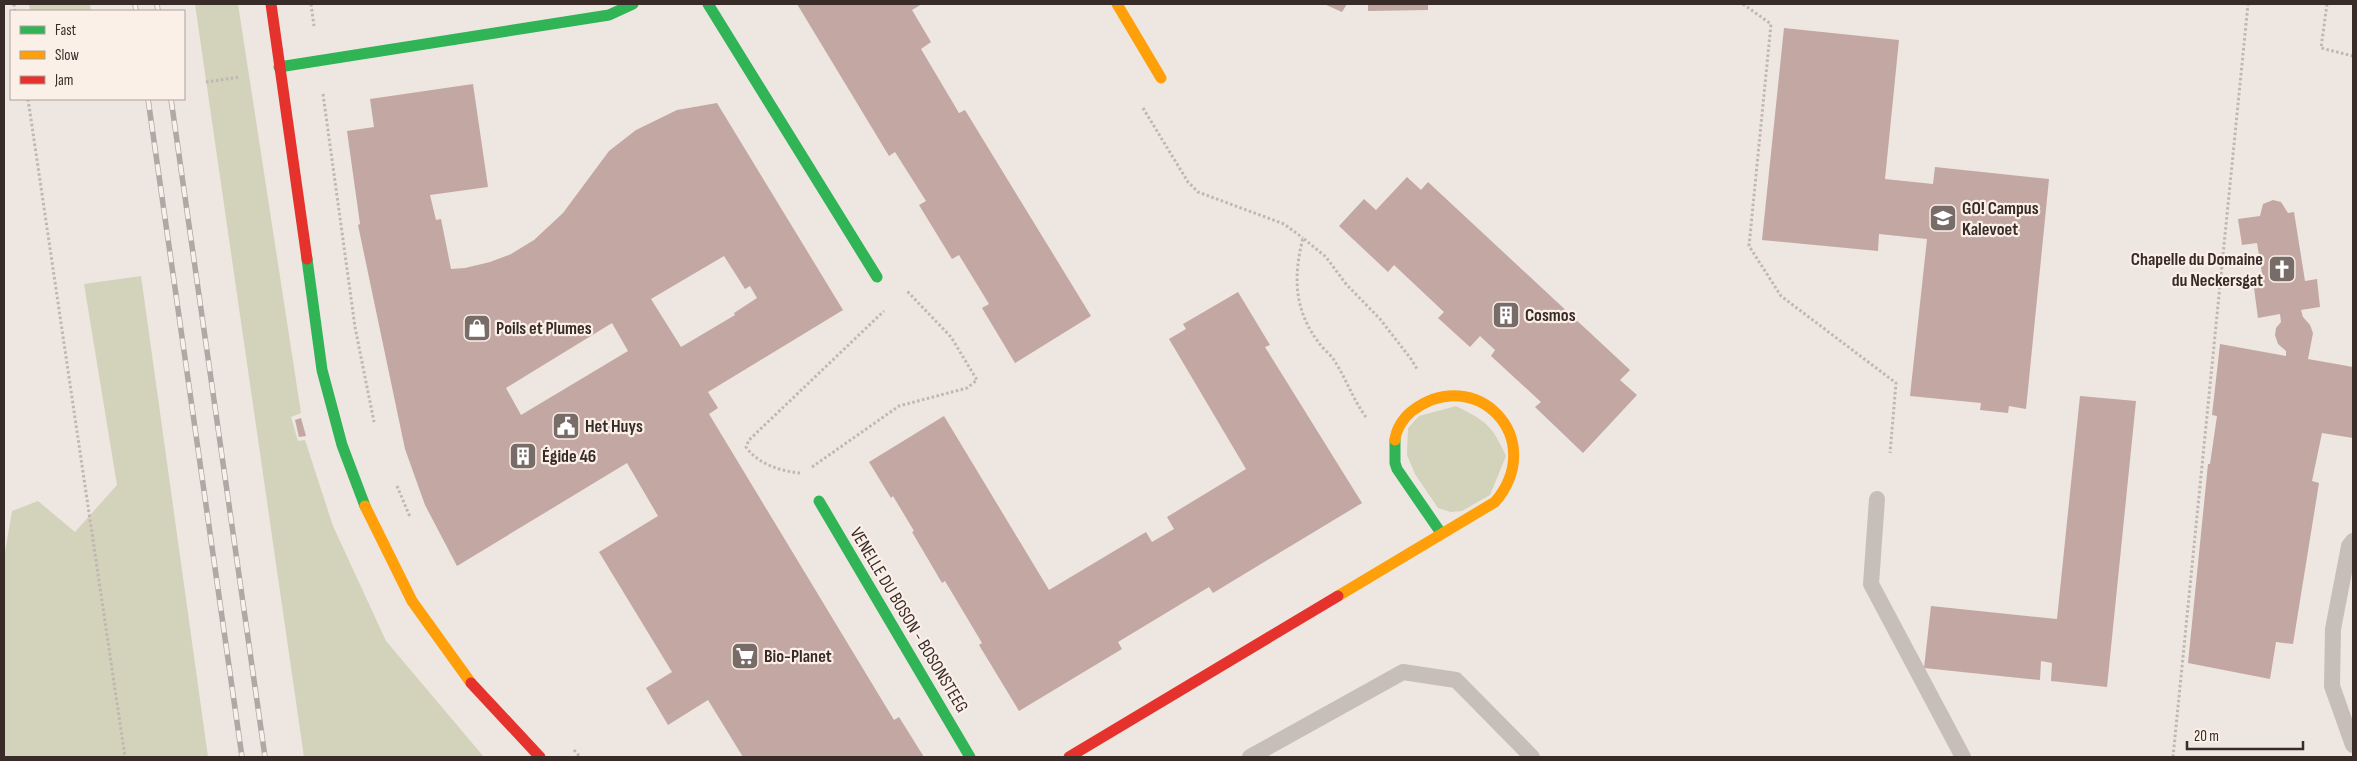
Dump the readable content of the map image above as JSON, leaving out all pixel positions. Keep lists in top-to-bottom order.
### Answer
{
  "streets": {
    "street": ["VENELLE DU BOSON - BOSONSTEEG"]
  },
  "places": {
    "school or university": ["GO! Campus Kalevoet"],
    "church": ["Chapelle du Domaine du Neckersgat"],
    "building": ["Cosmos", "Égide 46"],
    "shop": ["Poils et Plumes"],
    "public building": ["Het Huys"],
    "supermarket": ["Bio-Planet"]
  },
  "legend": ["Fast", "Slow", "Jam"],
  "scale_bar": "20 m"
}
